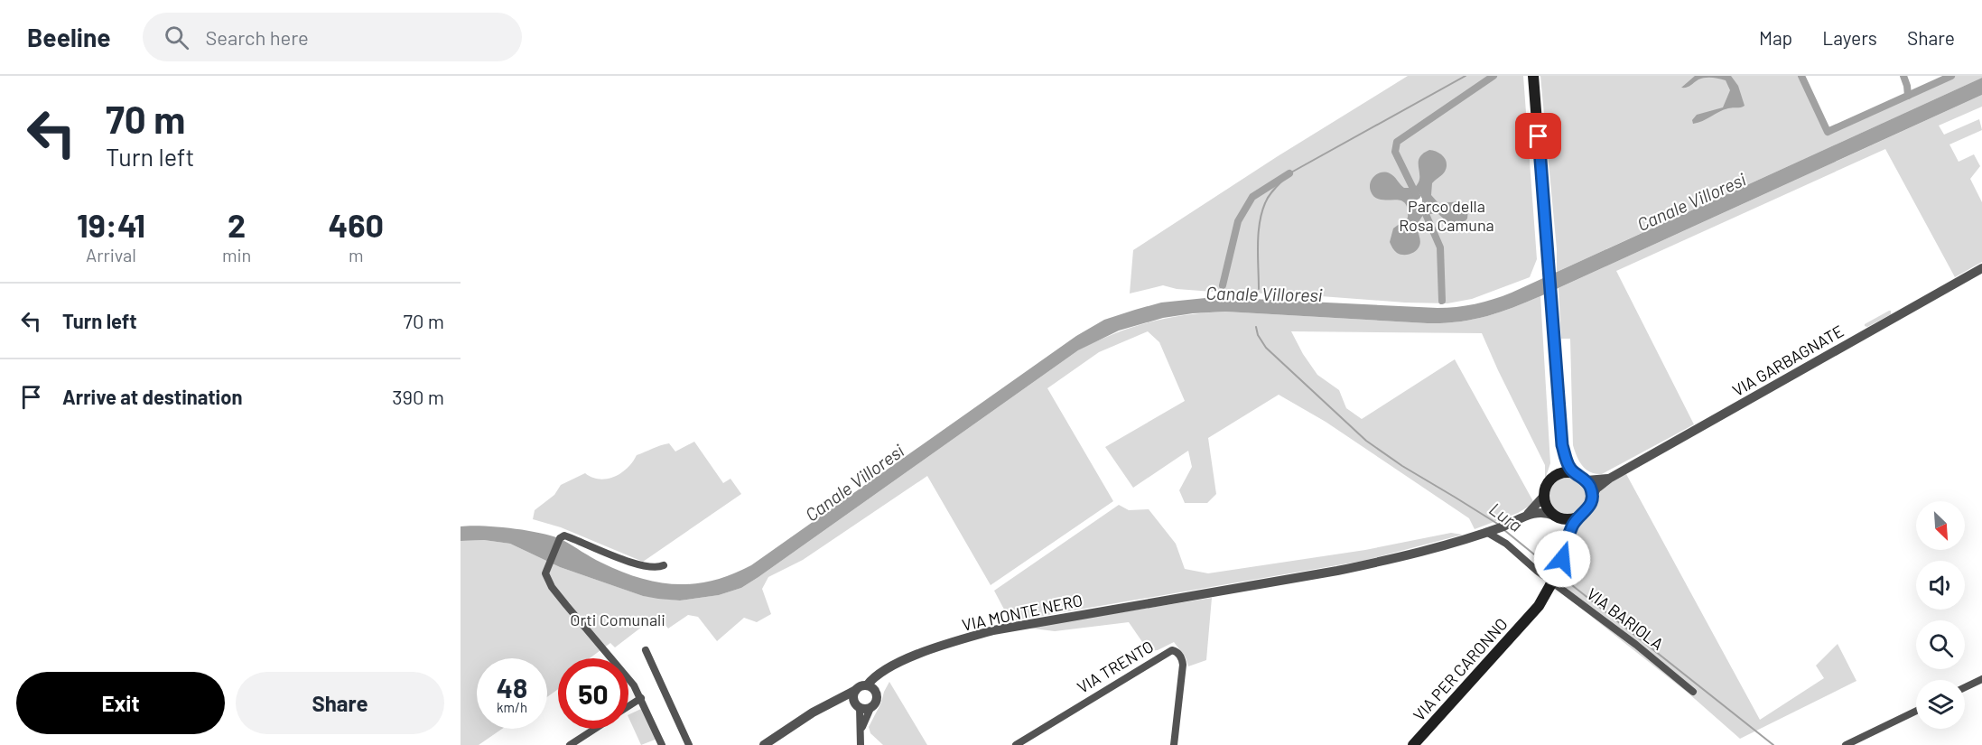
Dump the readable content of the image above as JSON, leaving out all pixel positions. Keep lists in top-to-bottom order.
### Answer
{
  "streets": {
    "main road": ["VIA PER CARONNO"],
    "street": [
      "VIA GARBAGNATE",
      "VIA MONTE NERO",
      "VIA BARIOLA",
      "VIA TRENTO"
    ]
  },
  "crossings": [
    ["VIA MONTE NERO", "VIA BARIOLA"]
  ],
  "water": ["Canale Villoresi", "Lura"],
  "parks": ["Parco della Rosa Camuna", "Orti Comunali"],
  "north": "bottom right",
  "page": {
    "header": "Beeline",
    "search": "Search here",
    "nav": ["Map", "Layers", "Share"],
    "turn": ["70 m", "Turn left"],
    "eta": [
      "19:41",
      "Arrival",
      "2",
      "min",
      "460",
      "m"
    ],
    "list": [
      {
        "name": "Turn left",
        "value": "70 m"
      },
      {
        "name": "Arrive at destination",
        "value": "390 m"
      }
    ],
    "speed": "48 km/h",
    "limit": "50",
    "buttons": ["Exit", "Share"]
  }
}
